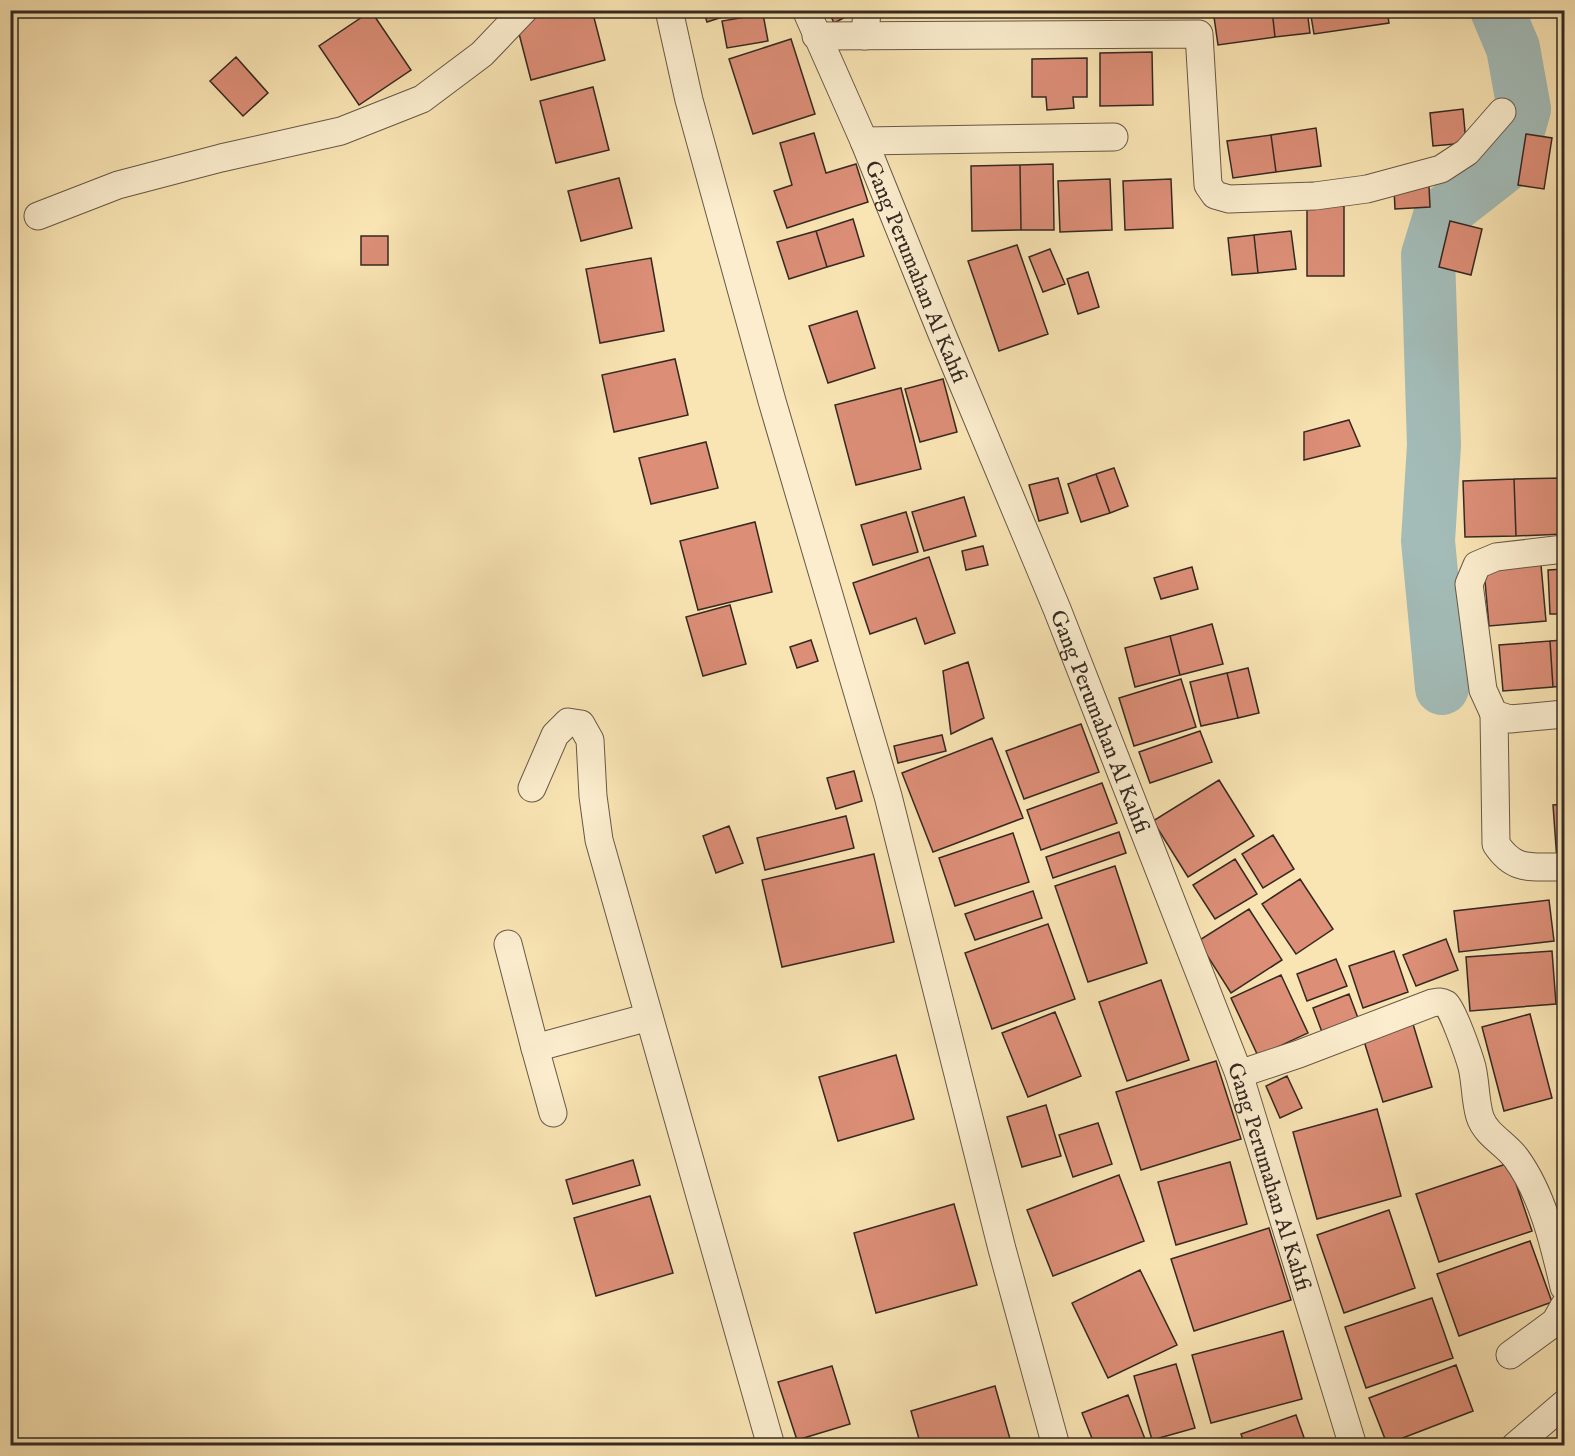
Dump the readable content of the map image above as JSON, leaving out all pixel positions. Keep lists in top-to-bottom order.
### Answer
{
  "streets": {
    "street": ["Gang Perumahan Al Kahfi"]
  }
}
